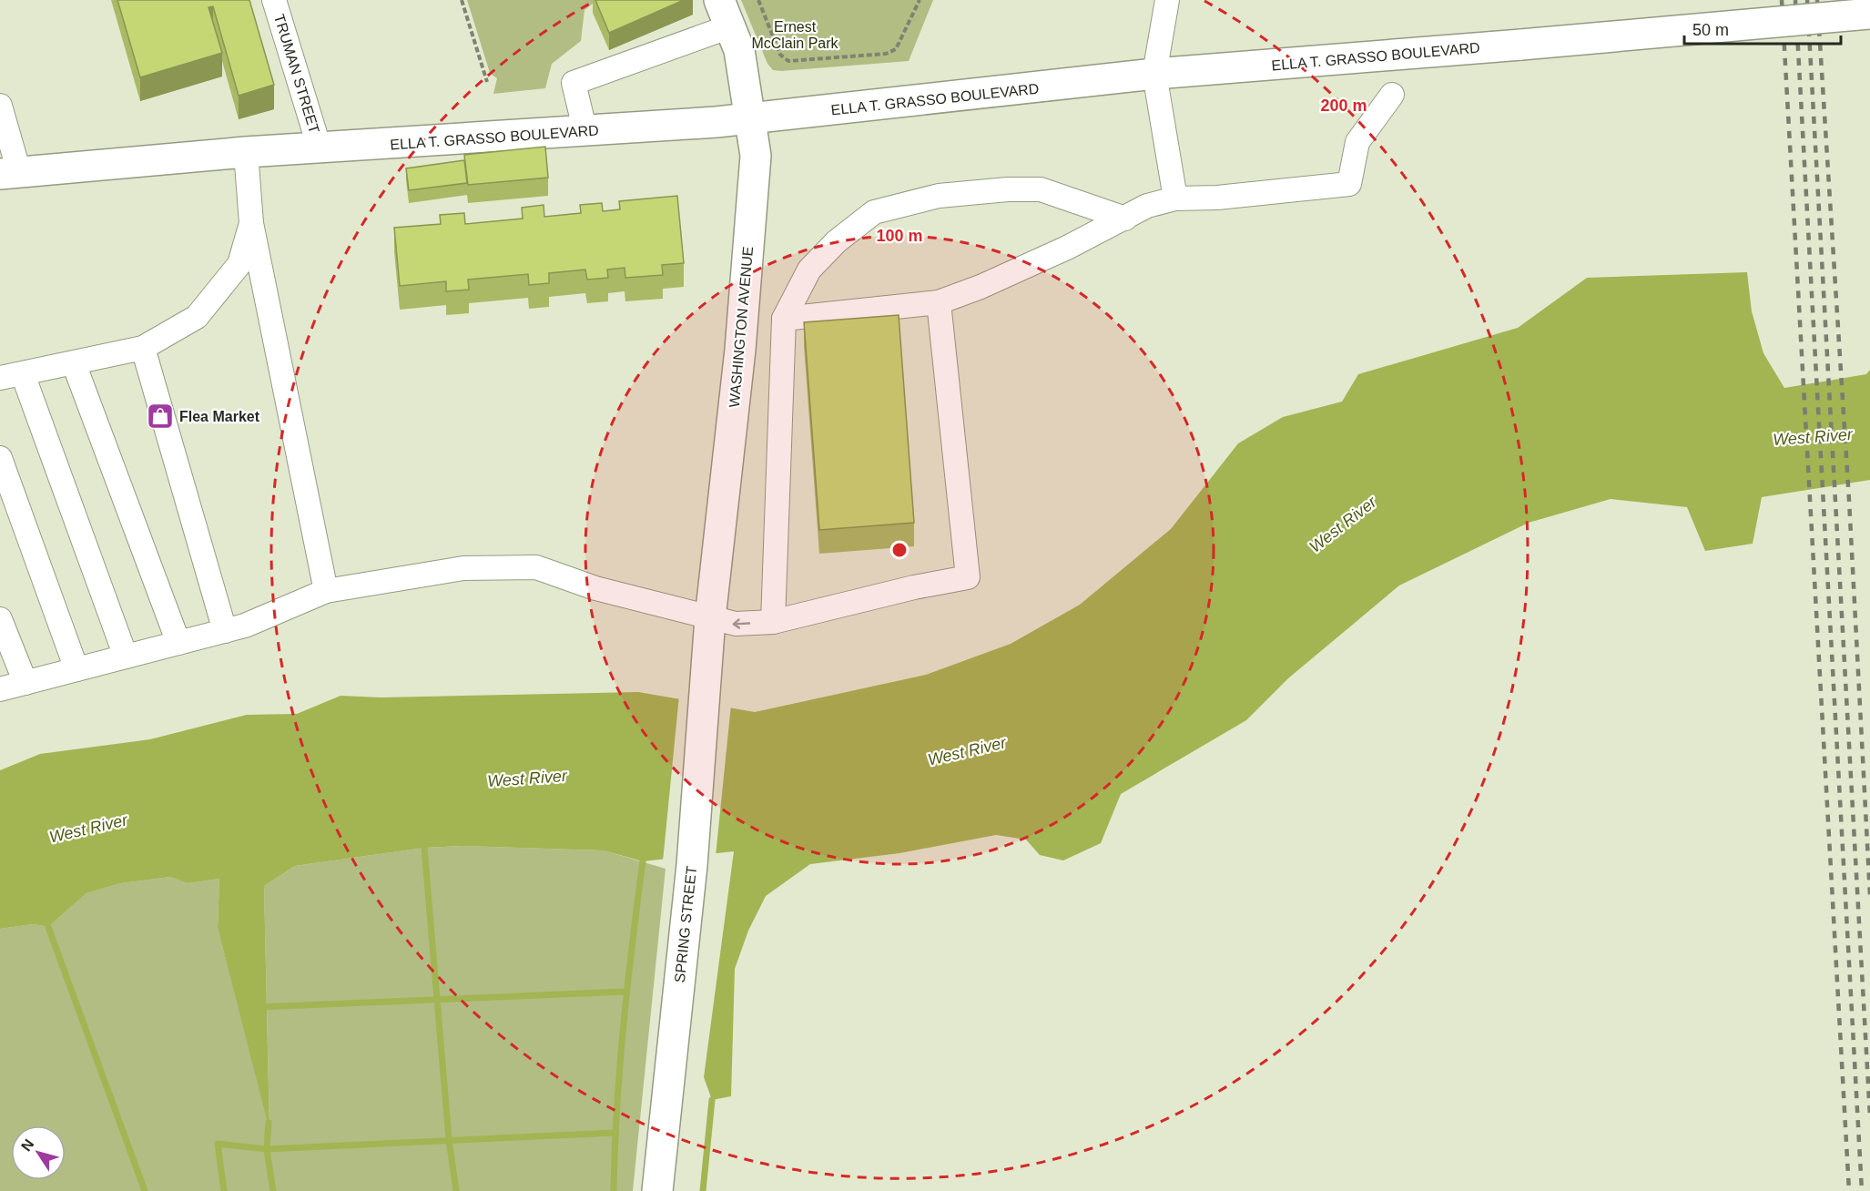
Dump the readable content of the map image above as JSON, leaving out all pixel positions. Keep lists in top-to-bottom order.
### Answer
{
  "streets": {
    "main road": ["ELLA T. GRASSO BOULEVARD", "WASHINGTON AVENUE", "SPRING STREET"],
    "street": ["TRUMAN STREET"]
  },
  "crossings": [
    ["ELLA T. GRASSO BOULEVARD", "TRUMAN STREET"],
    ["ELLA T. GRASSO BOULEVARD", "WASHINGTON AVENUE"],
    ["WASHINGTON AVENUE", "SPRING STREET"]
  ],
  "water": ["West River"],
  "parks": ["Ernest McClain Park"],
  "places": {
    "shop": ["Flea Market"]
  },
  "scale_bar": "50 m",
  "north": "top left",
  "rings": ["200 m", "100 m"]
}
